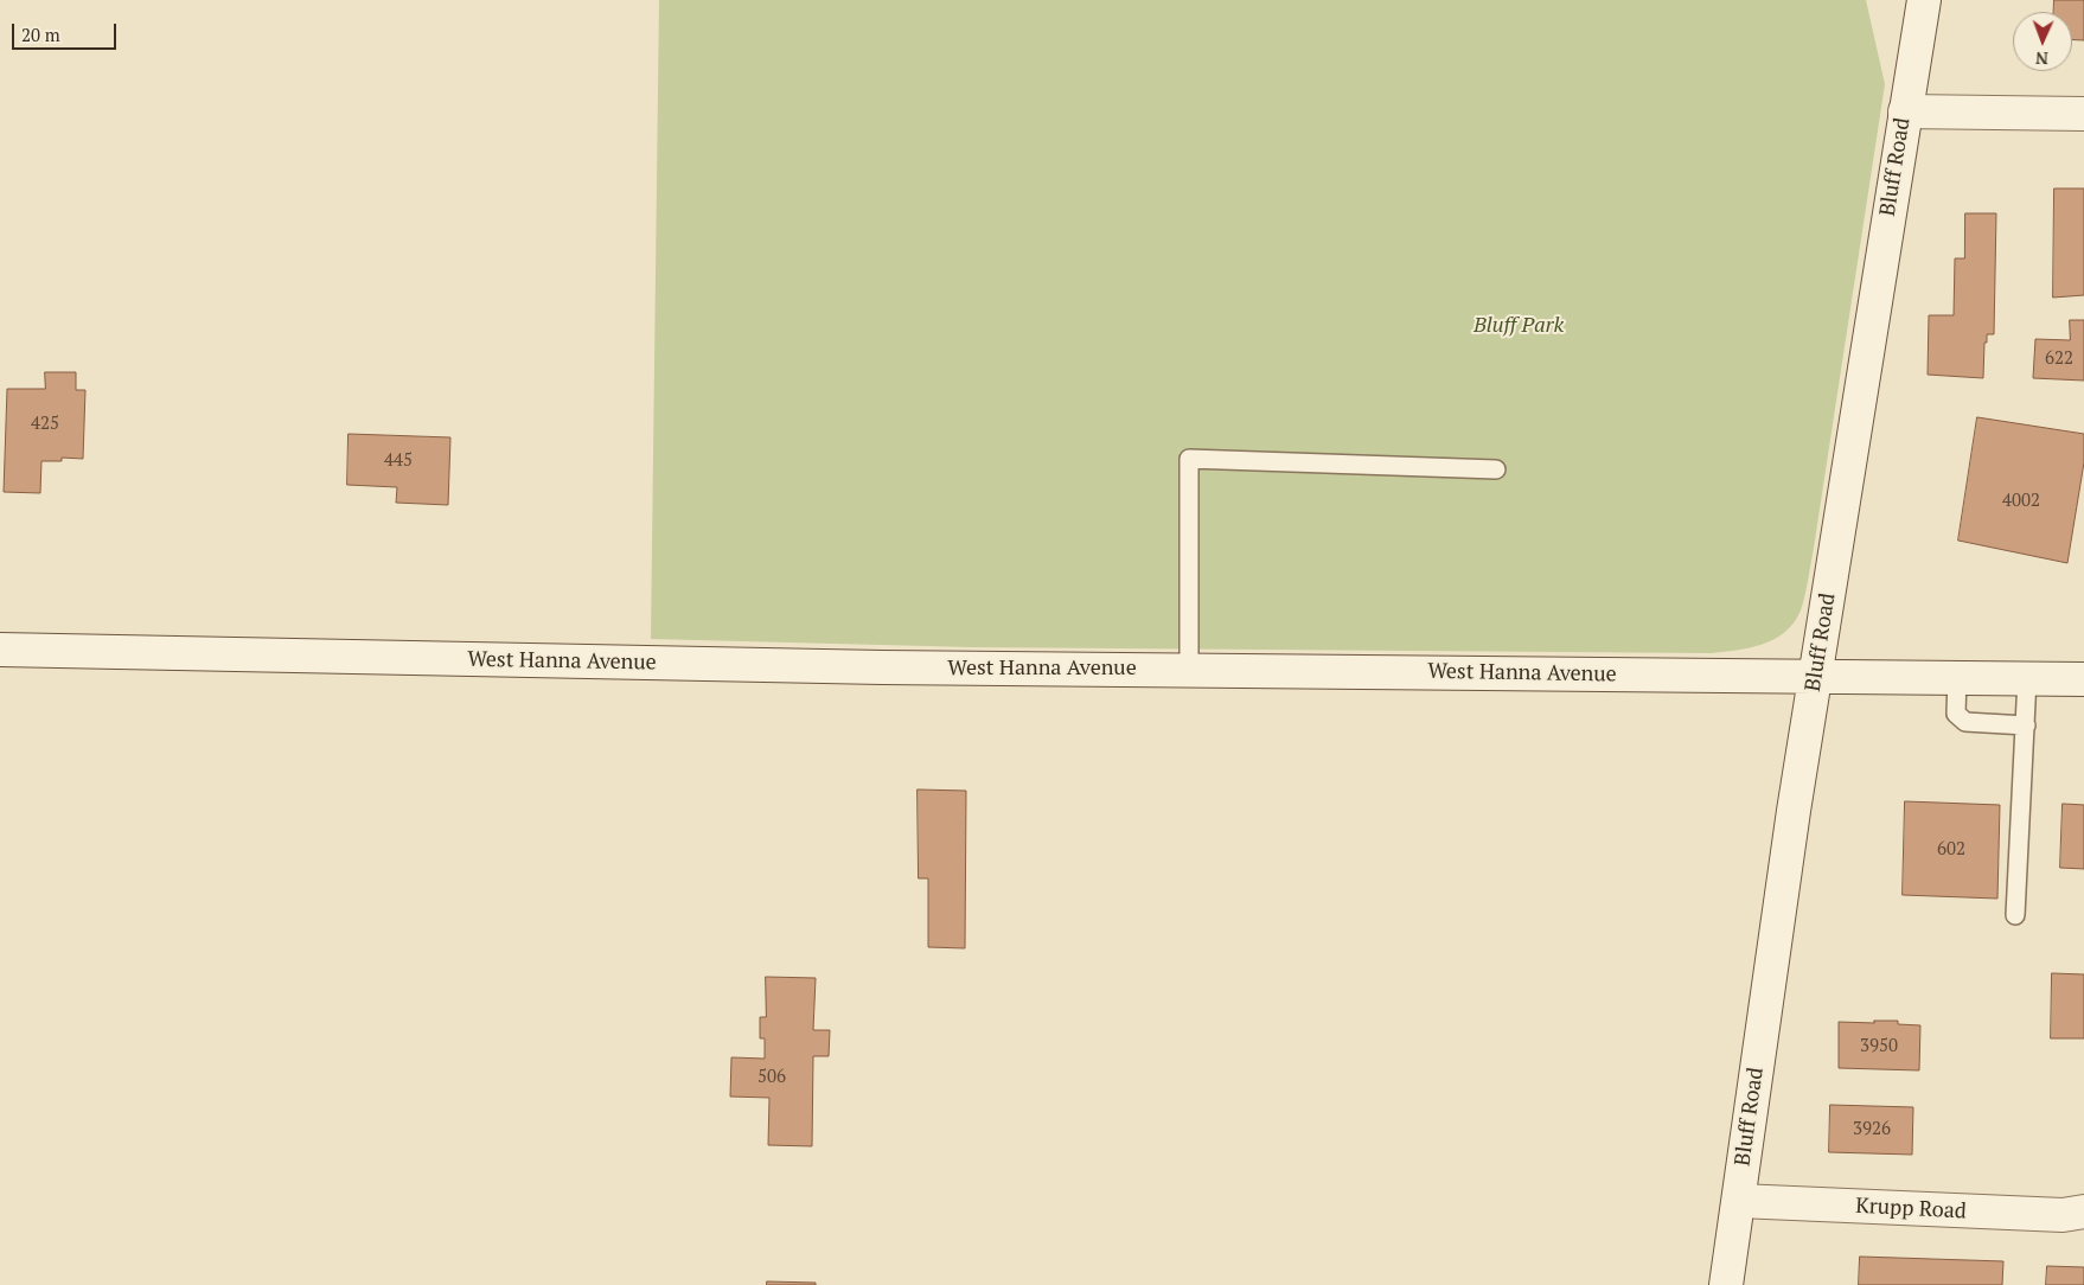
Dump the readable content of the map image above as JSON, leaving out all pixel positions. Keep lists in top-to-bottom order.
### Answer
{
  "streets": {
    "main road": ["Bluff Road", "West Hanna Avenue", "Krupp Road"]
  },
  "crossings": [
    ["Bluff Road", "West Hanna Avenue"],
    ["Bluff Road", "Krupp Road"]
  ],
  "parks": ["Bluff Park"],
  "house_numbers": [
    "622",
    "425",
    "445",
    "4002",
    "602",
    "3950",
    "506",
    "3926"
  ],
  "scale_bar": "20 m",
  "north": "bottom"
}
